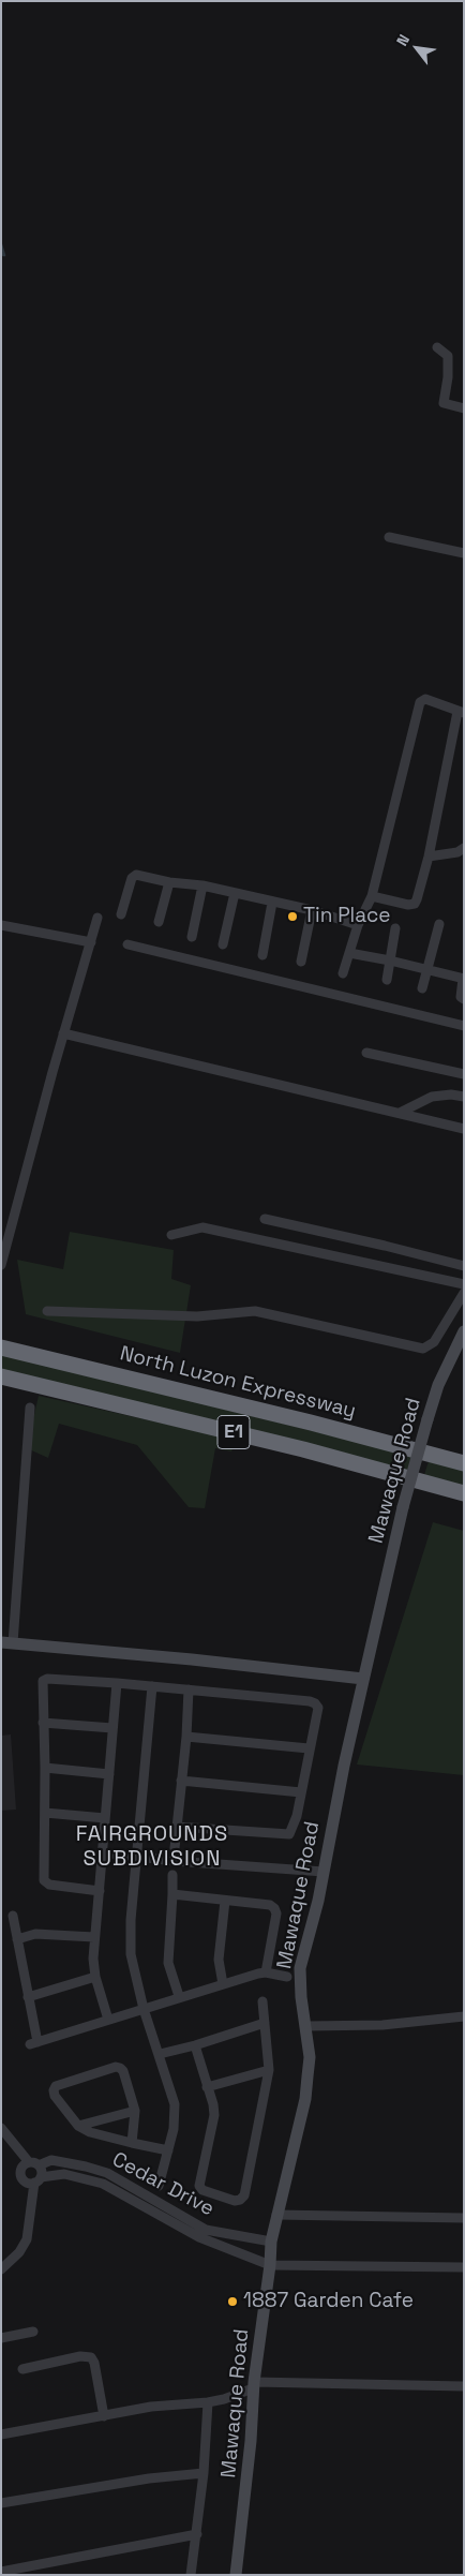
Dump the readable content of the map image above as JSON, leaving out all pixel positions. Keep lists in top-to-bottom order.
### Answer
{
  "streets": {
    "highway": ["North Luzon Expressway", "E1"],
    "main road": ["Mawaque Road"],
    "street": ["Cedar Drive"]
  },
  "crossings": [
    ["Mawaque Road", "Cedar Drive"]
  ],
  "districts": ["FAIRGROUNDS SUBDIVISION"],
  "places": ["Tin Place", "1887 Garden Cafe"],
  "north": "top left"
}
